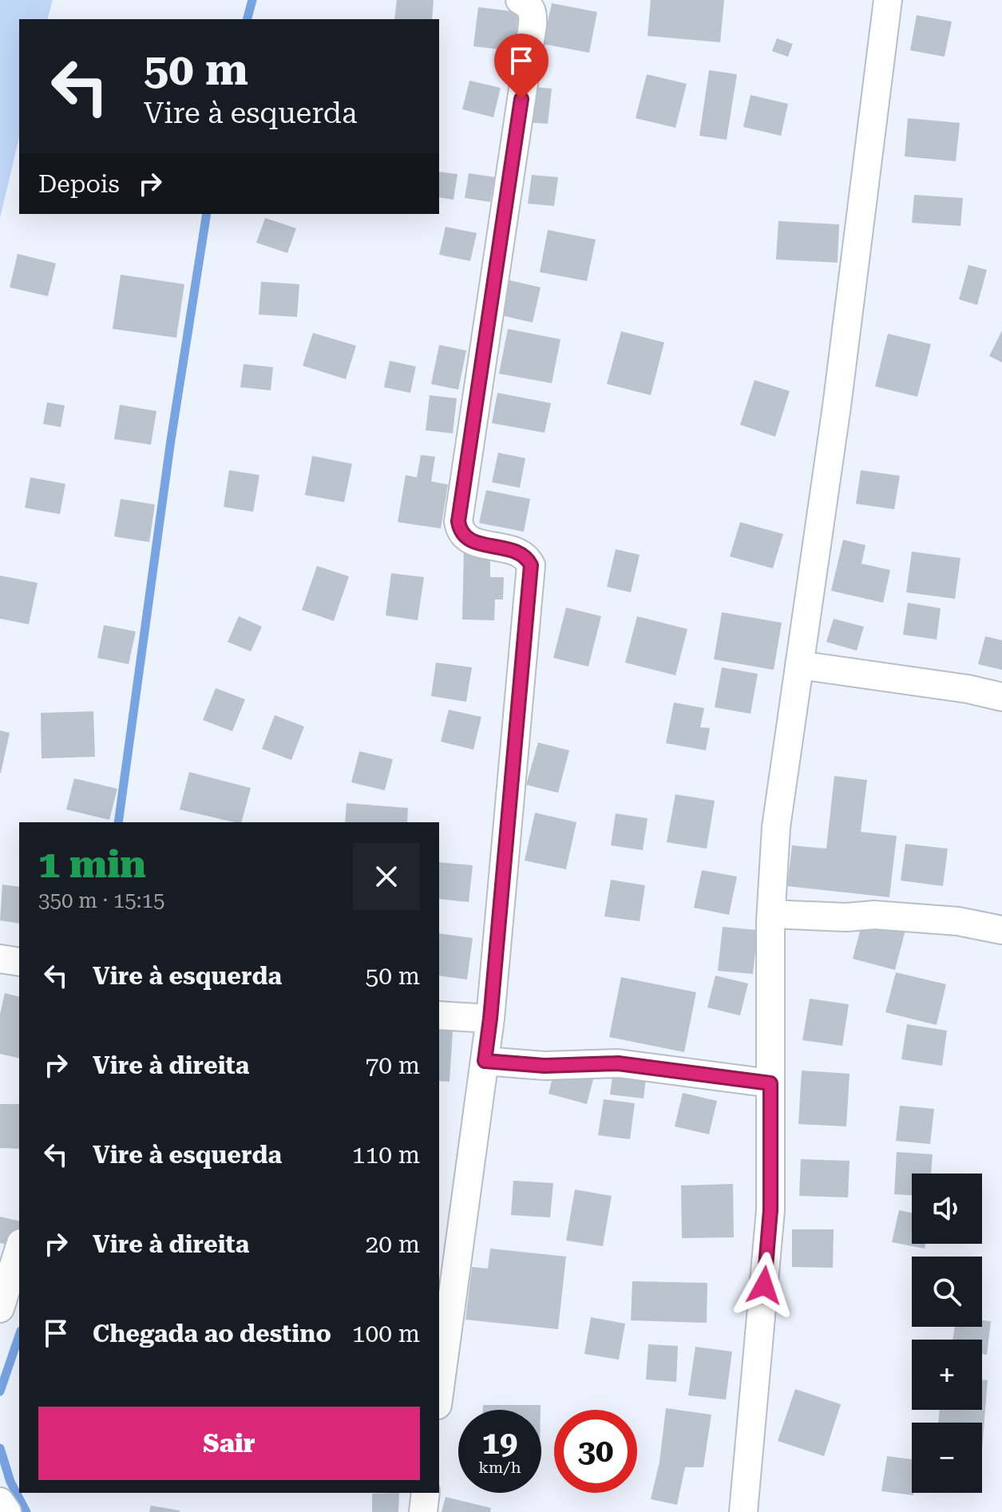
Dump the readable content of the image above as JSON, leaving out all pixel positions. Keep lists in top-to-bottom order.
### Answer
{
  "page": {
    "turn": ["50 m", "Vire à esquerda"],
    "then": "Depois",
    "heading": ["1 min", "350 m · 15:15"],
    "list": [
      {
        "name": "Vire à esquerda",
        "value": "50 m"
      },
      {
        "name": "Vire à direita",
        "value": "70 m"
      },
      {
        "name": "Vire à esquerda",
        "value": "110 m"
      },
      {
        "name": "Vire à direita",
        "value": "20 m"
      },
      {
        "name": "Chegada ao destino",
        "value": "100 m"
      }
    ],
    "map_buttons": ["+", "−"],
    "buttons": "Sair",
    "speed": "19 km/h",
    "limit": "30"
  }
}
